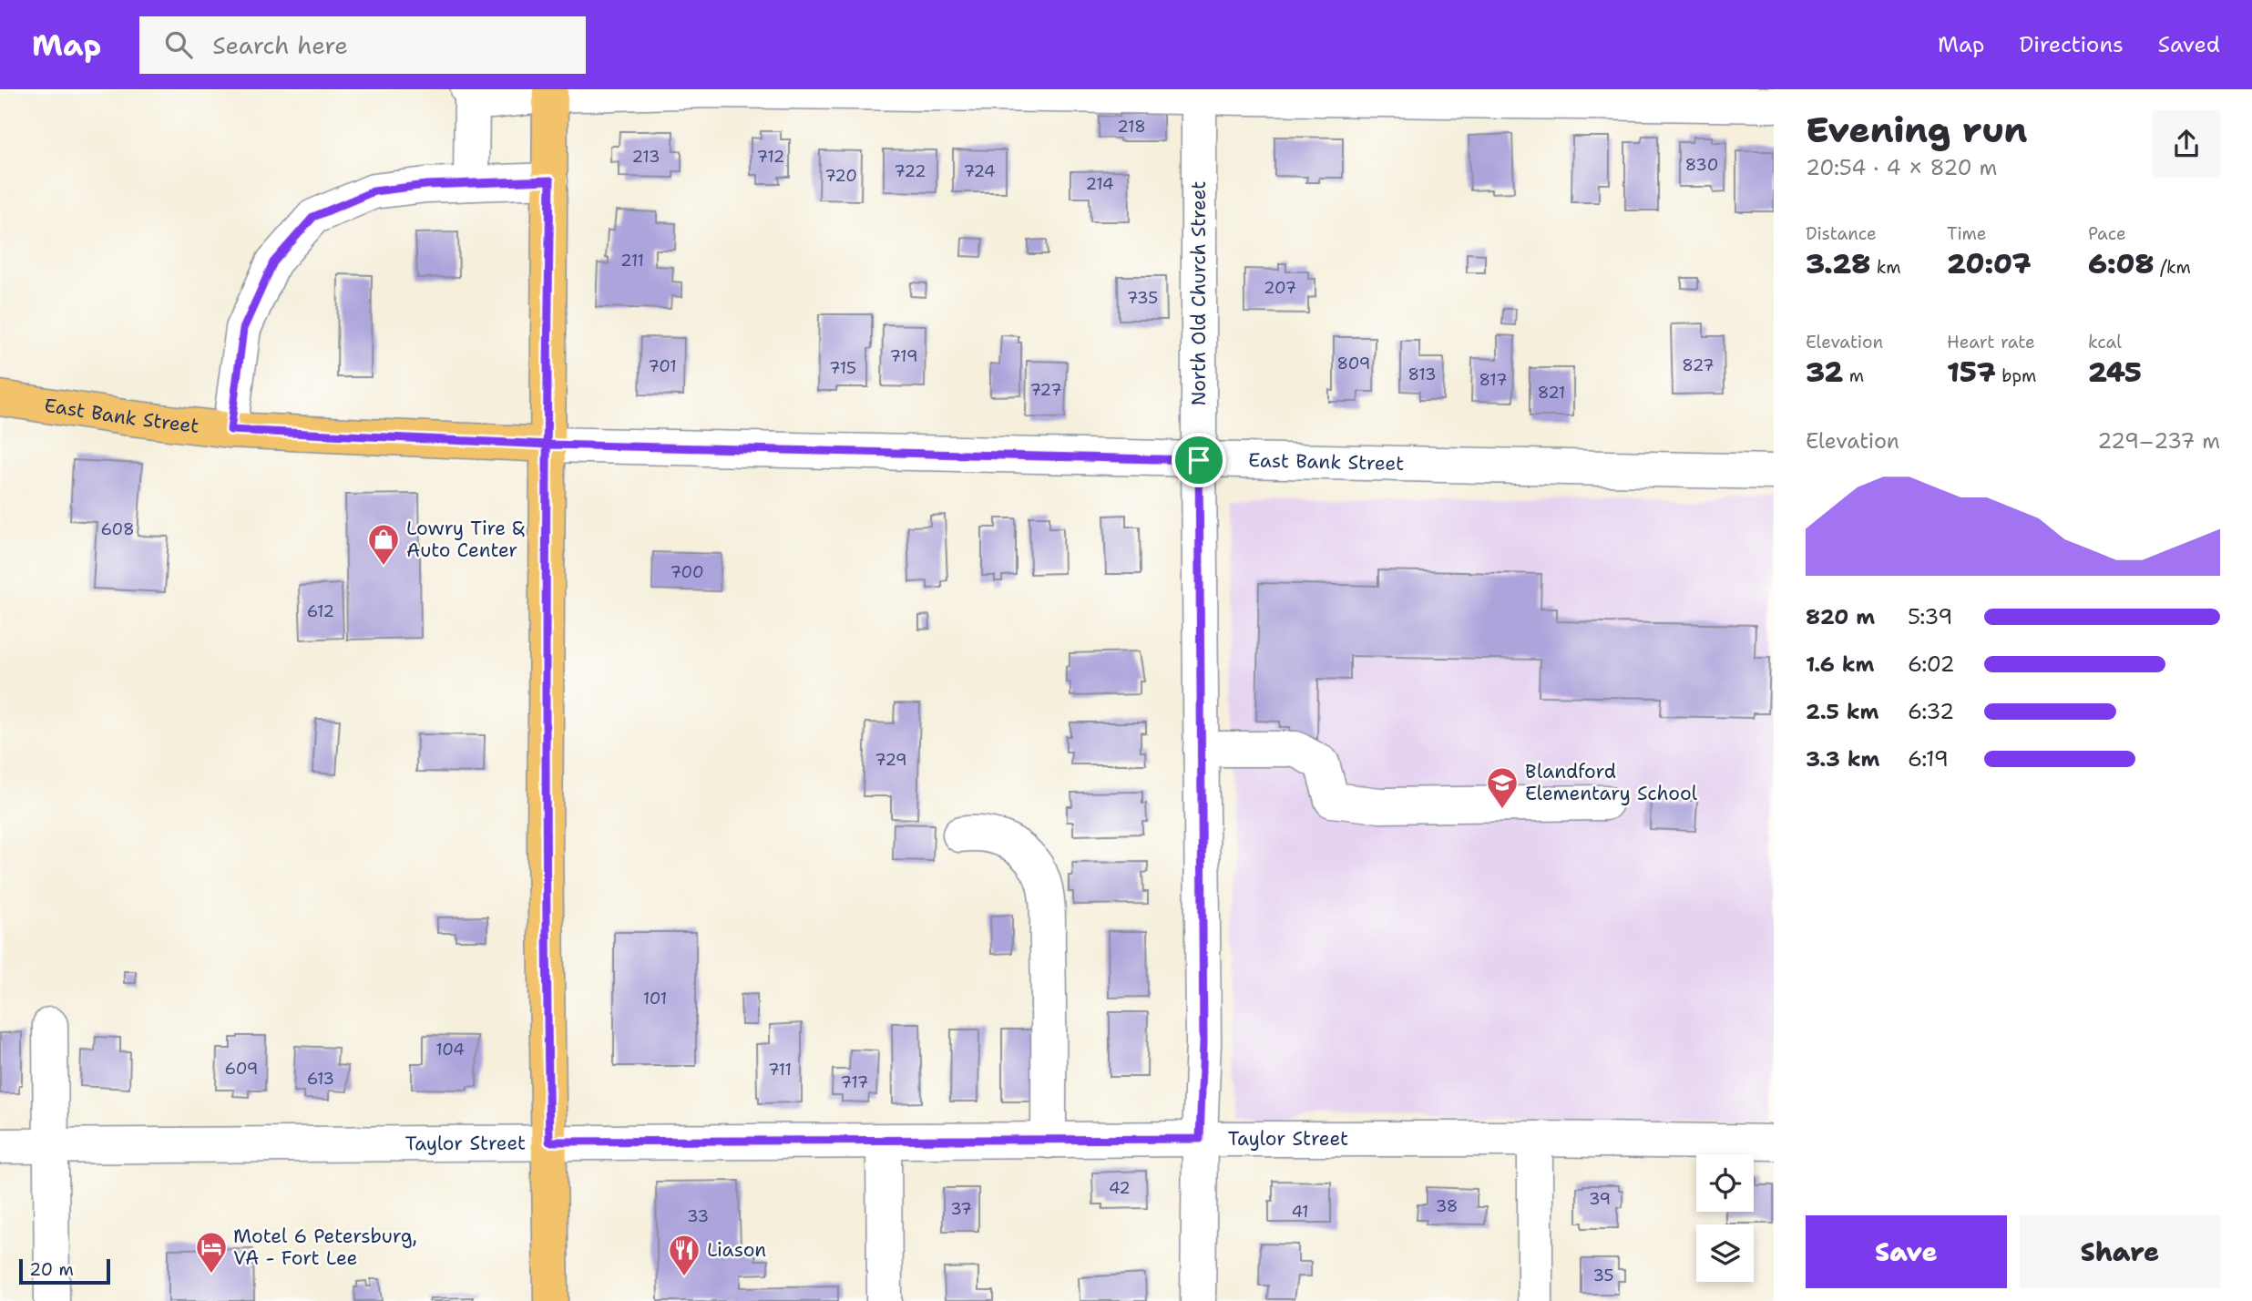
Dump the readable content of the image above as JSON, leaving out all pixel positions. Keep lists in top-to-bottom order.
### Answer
{
  "streets": {
    "main road": ["East Bank Street"],
    "street": ["North Old Church Street", "Taylor Street"]
  },
  "crossings": [
    ["North Old Church Street", "East Bank Street"],
    ["North Old Church Street", "Taylor Street"]
  ],
  "places": {
    "shop": ["Lowry Tire & Auto Center"],
    "school or university": ["Blandford Elementary School"],
    "hotel": ["Motel 6 Petersburg, VA - Fort Lee"],
    "restaurant": ["Liason"]
  },
  "house_numbers": [
    "218",
    "213",
    "712",
    "830",
    "722",
    "724",
    "720",
    "214",
    "211",
    "207",
    "735",
    "719",
    "809",
    "827",
    "701",
    "715",
    "813",
    "817",
    "727",
    "821",
    "608",
    "700",
    "612",
    "729",
    "101",
    "104",
    "609",
    "711",
    "613",
    "717",
    "42",
    "39",
    "38",
    "37",
    "41",
    "33",
    "35"
  ],
  "scale_bar": "20 m",
  "page": {
    "header": "Map",
    "search": "Search here",
    "nav": ["Map", "Directions", "Saved"],
    "heading": ["Evening run", "20:54 · 4 × 820 m"],
    "stats": [
      ["Distance", "3.28 km"],
      ["Time", "20:07"],
      ["Pace", "6:08 /km"],
      ["Elevation", "32 m"],
      ["Heart rate", "157 bpm"],
      ["kcal", "245"]
    ],
    "chart": ["Elevation", "229–237 m"],
    "list": [
      {
        "name": "820 m",
        "note": "5:39"
      },
      {
        "name": "1.6 km",
        "note": "6:02"
      },
      {
        "name": "2.5 km",
        "note": "6:32"
      },
      {
        "name": "3.3 km",
        "note": "6:19"
      }
    ],
    "buttons": ["Save", "Share"],
    "scale": "20 m"
  }
}
